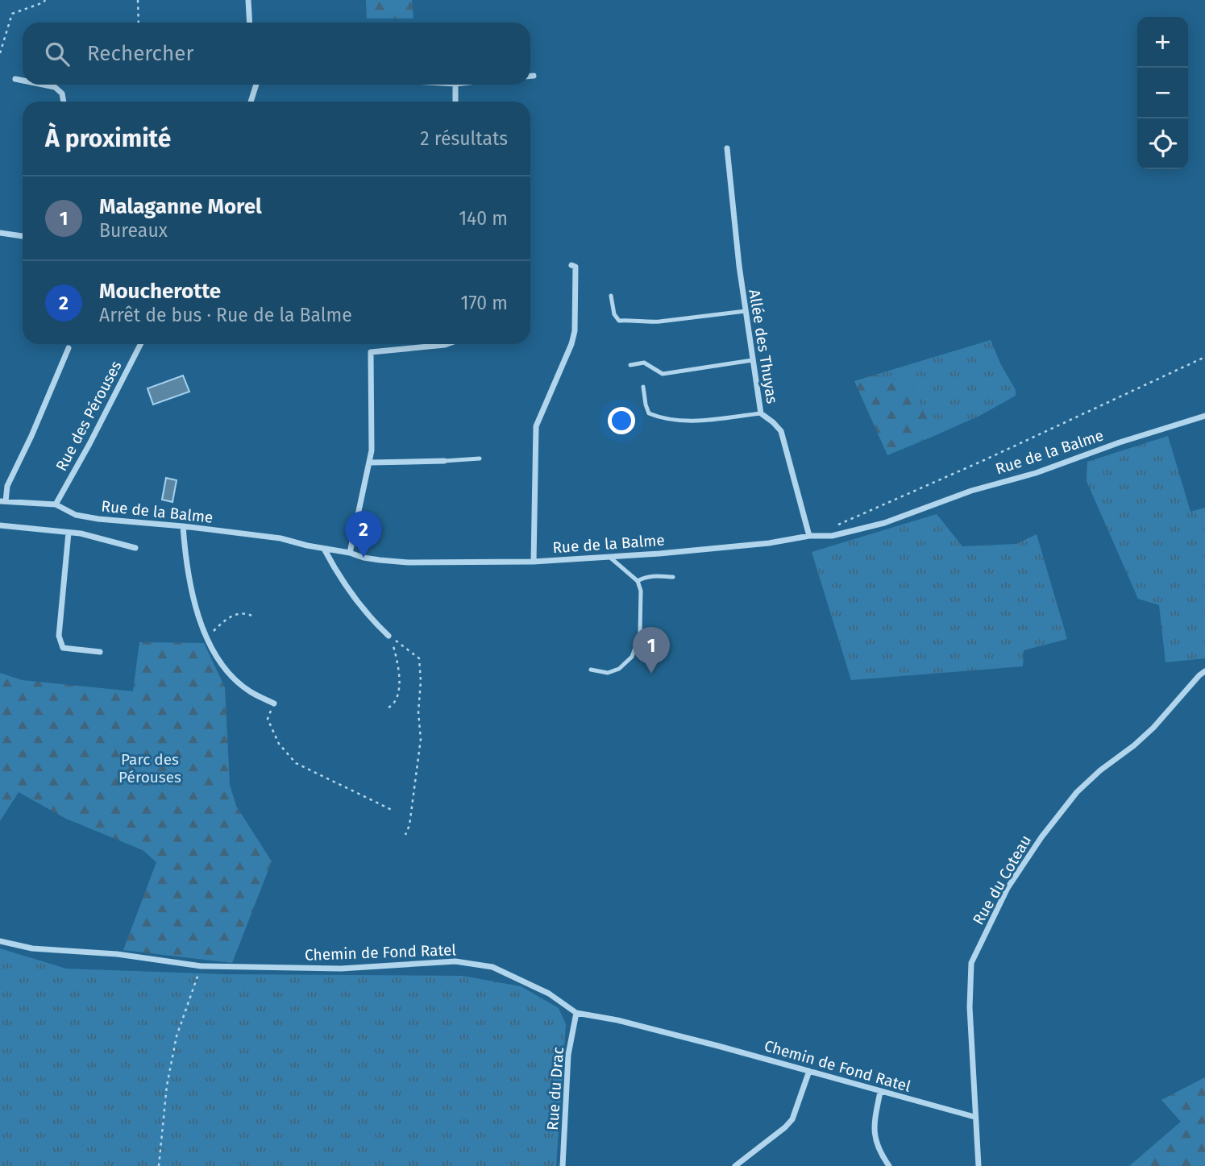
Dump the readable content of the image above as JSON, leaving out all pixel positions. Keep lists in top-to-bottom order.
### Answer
{
  "streets": {
    "street": [
      "Allée des Thuyas",
      "Rue des Pérouses",
      "Rue de la Balme",
      "Rue du Coteau",
      "Chemin de Fond Ratel",
      "Rue du Drac"
    ]
  },
  "crossings": [
    ["Allée des Thuyas", "Rue de la Balme"],
    ["Rue des Pérouses", "Rue de la Balme"],
    ["Rue du Coteau", "Chemin de Fond Ratel"],
    ["Chemin de Fond Ratel", "Rue du Drac"]
  ],
  "parks": ["Parc des Pérouses"],
  "page": {
    "map_buttons": ["+", "−"],
    "search": "Rechercher",
    "heading": ["À proximité", "2 résultats"],
    "list": [
      {
        "mark": "1",
        "name": "Malaganne Morel",
        "note": "Bureaux",
        "value": "140 m"
      },
      {
        "mark": "2",
        "name": "Moucherotte",
        "note": "Arrêt de bus · Rue de la Balme",
        "value": "170 m"
      }
    ],
    "pins": ["2", "1"]
  }
}
